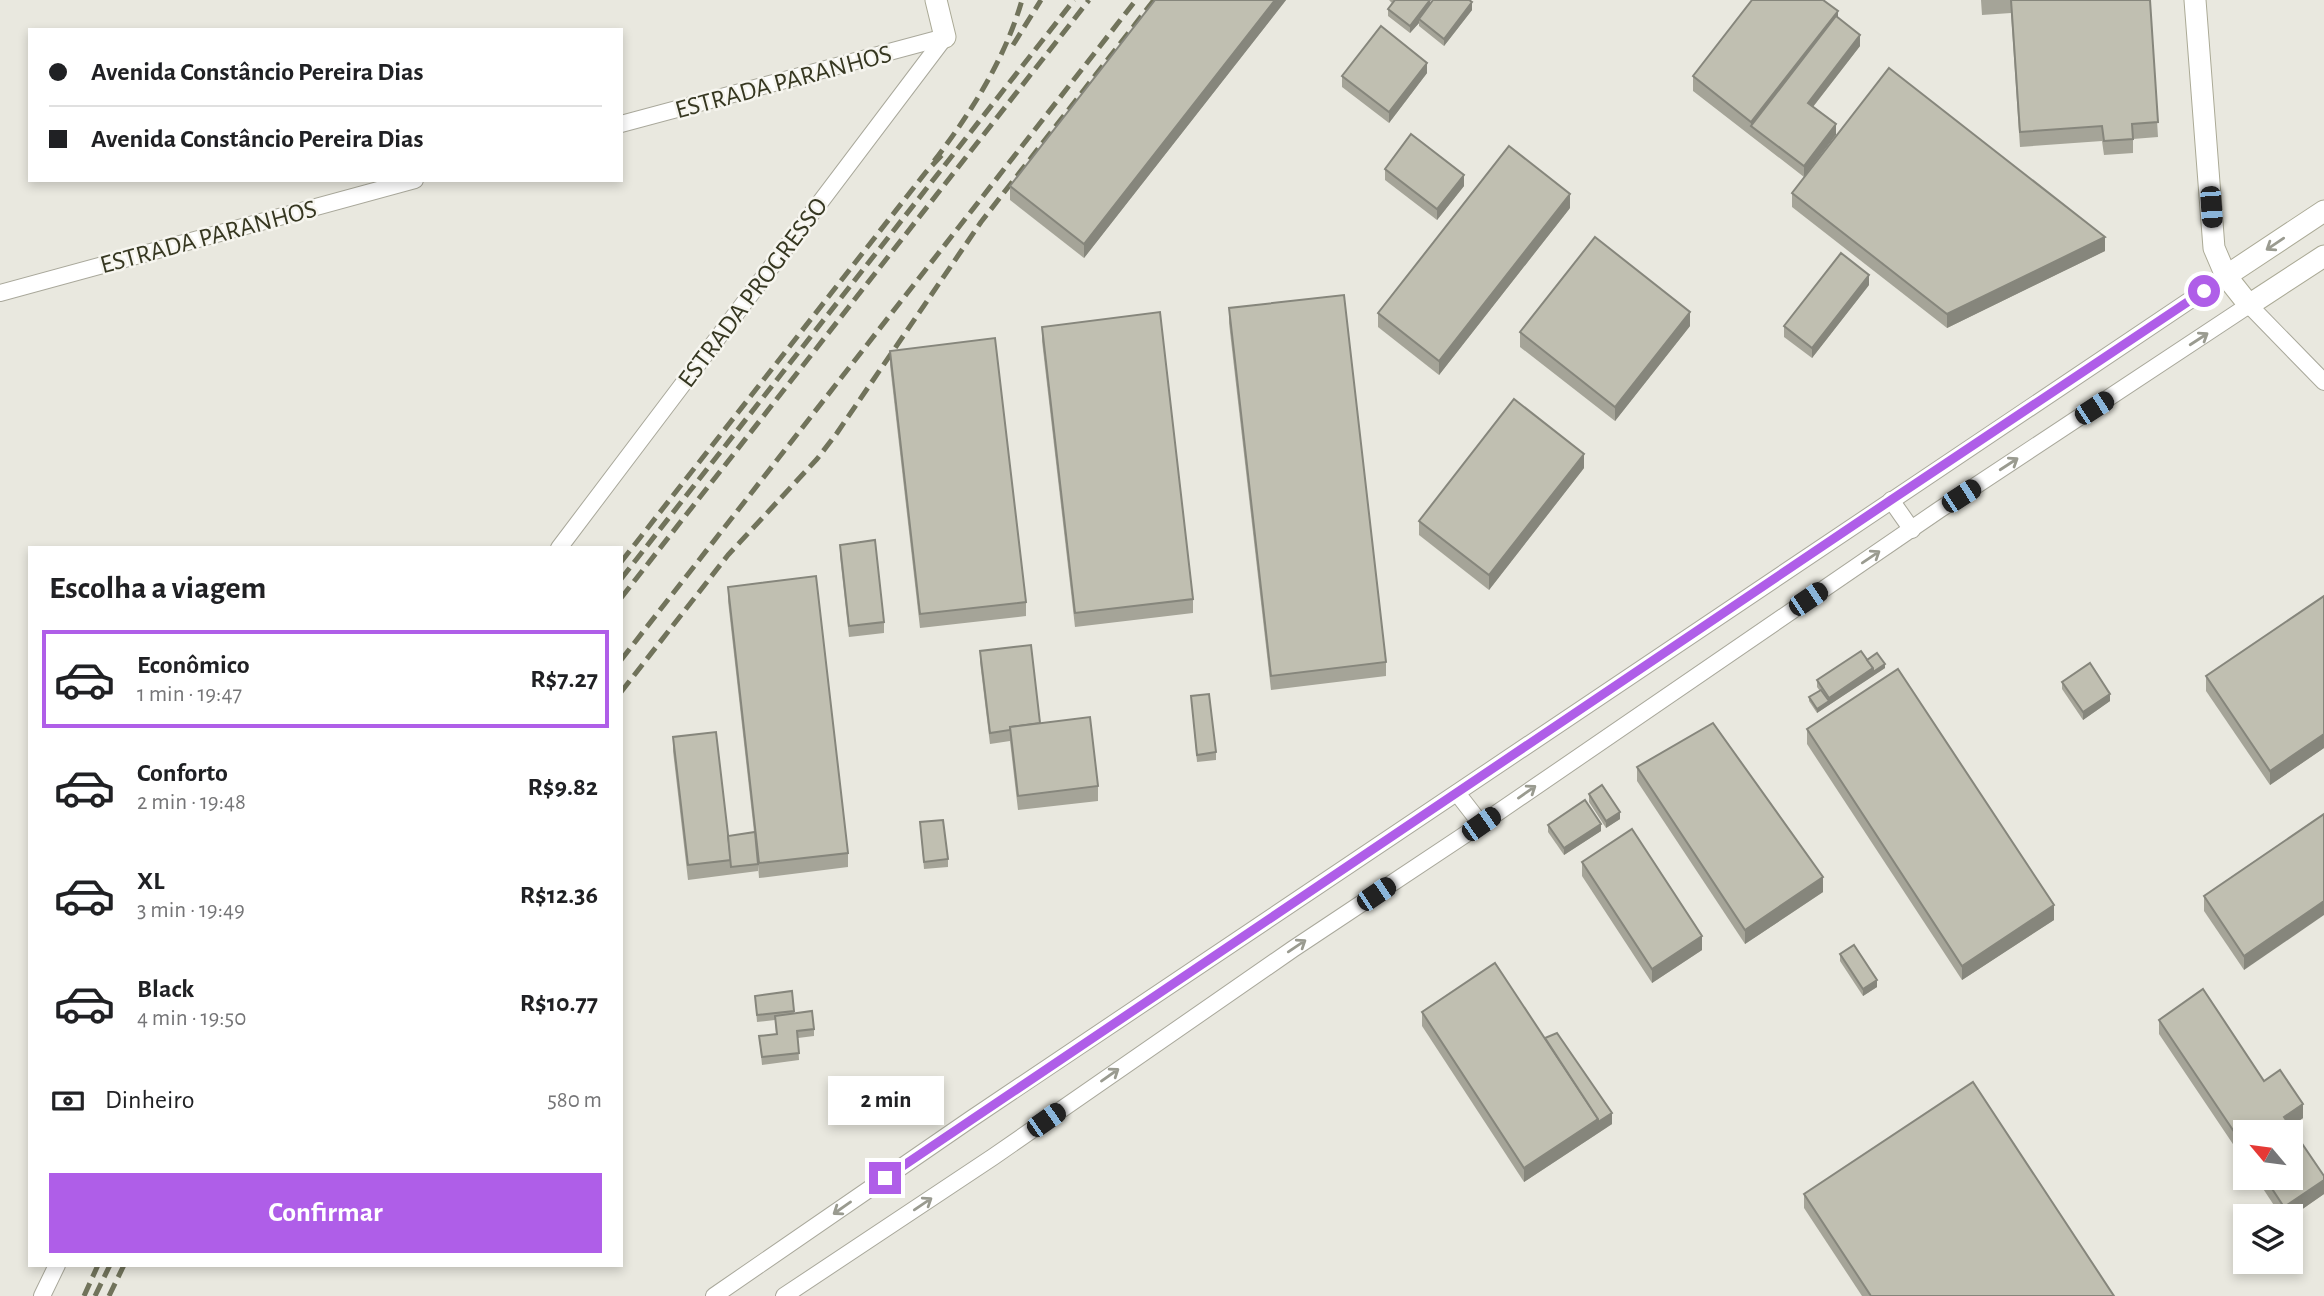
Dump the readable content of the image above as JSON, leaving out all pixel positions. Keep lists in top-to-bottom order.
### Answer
{
  "streets": {
    "street": ["ESTRADA PARANHOS", "ESTRADA PROGRESSO"]
  },
  "crossings": [
    ["ESTRADA PARANHOS", "ESTRADA PROGRESSO"]
  ],
  "north": "top left",
  "page": {
    "banner": ["Avenida Constâncio Pereira Dias", "Avenida Constâncio Pereira Dias"],
    "heading": "Escolha a viagem",
    "list": [
      {
        "name": "Econômico",
        "note": "1 min · 19:47",
        "value": "R$7.27"
      },
      {
        "name": "Conforto",
        "note": "2 min · 19:48",
        "value": "R$9.82"
      },
      {
        "name": "XL",
        "note": "3 min · 19:49",
        "value": "R$12.36"
      },
      {
        "name": "Black",
        "note": "4 min · 19:50",
        "value": "R$10.77"
      }
    ],
    "pay": ["Dinheiro", "580 m"],
    "bubble": "2 min",
    "buttons": "Confirmar"
  }
}
